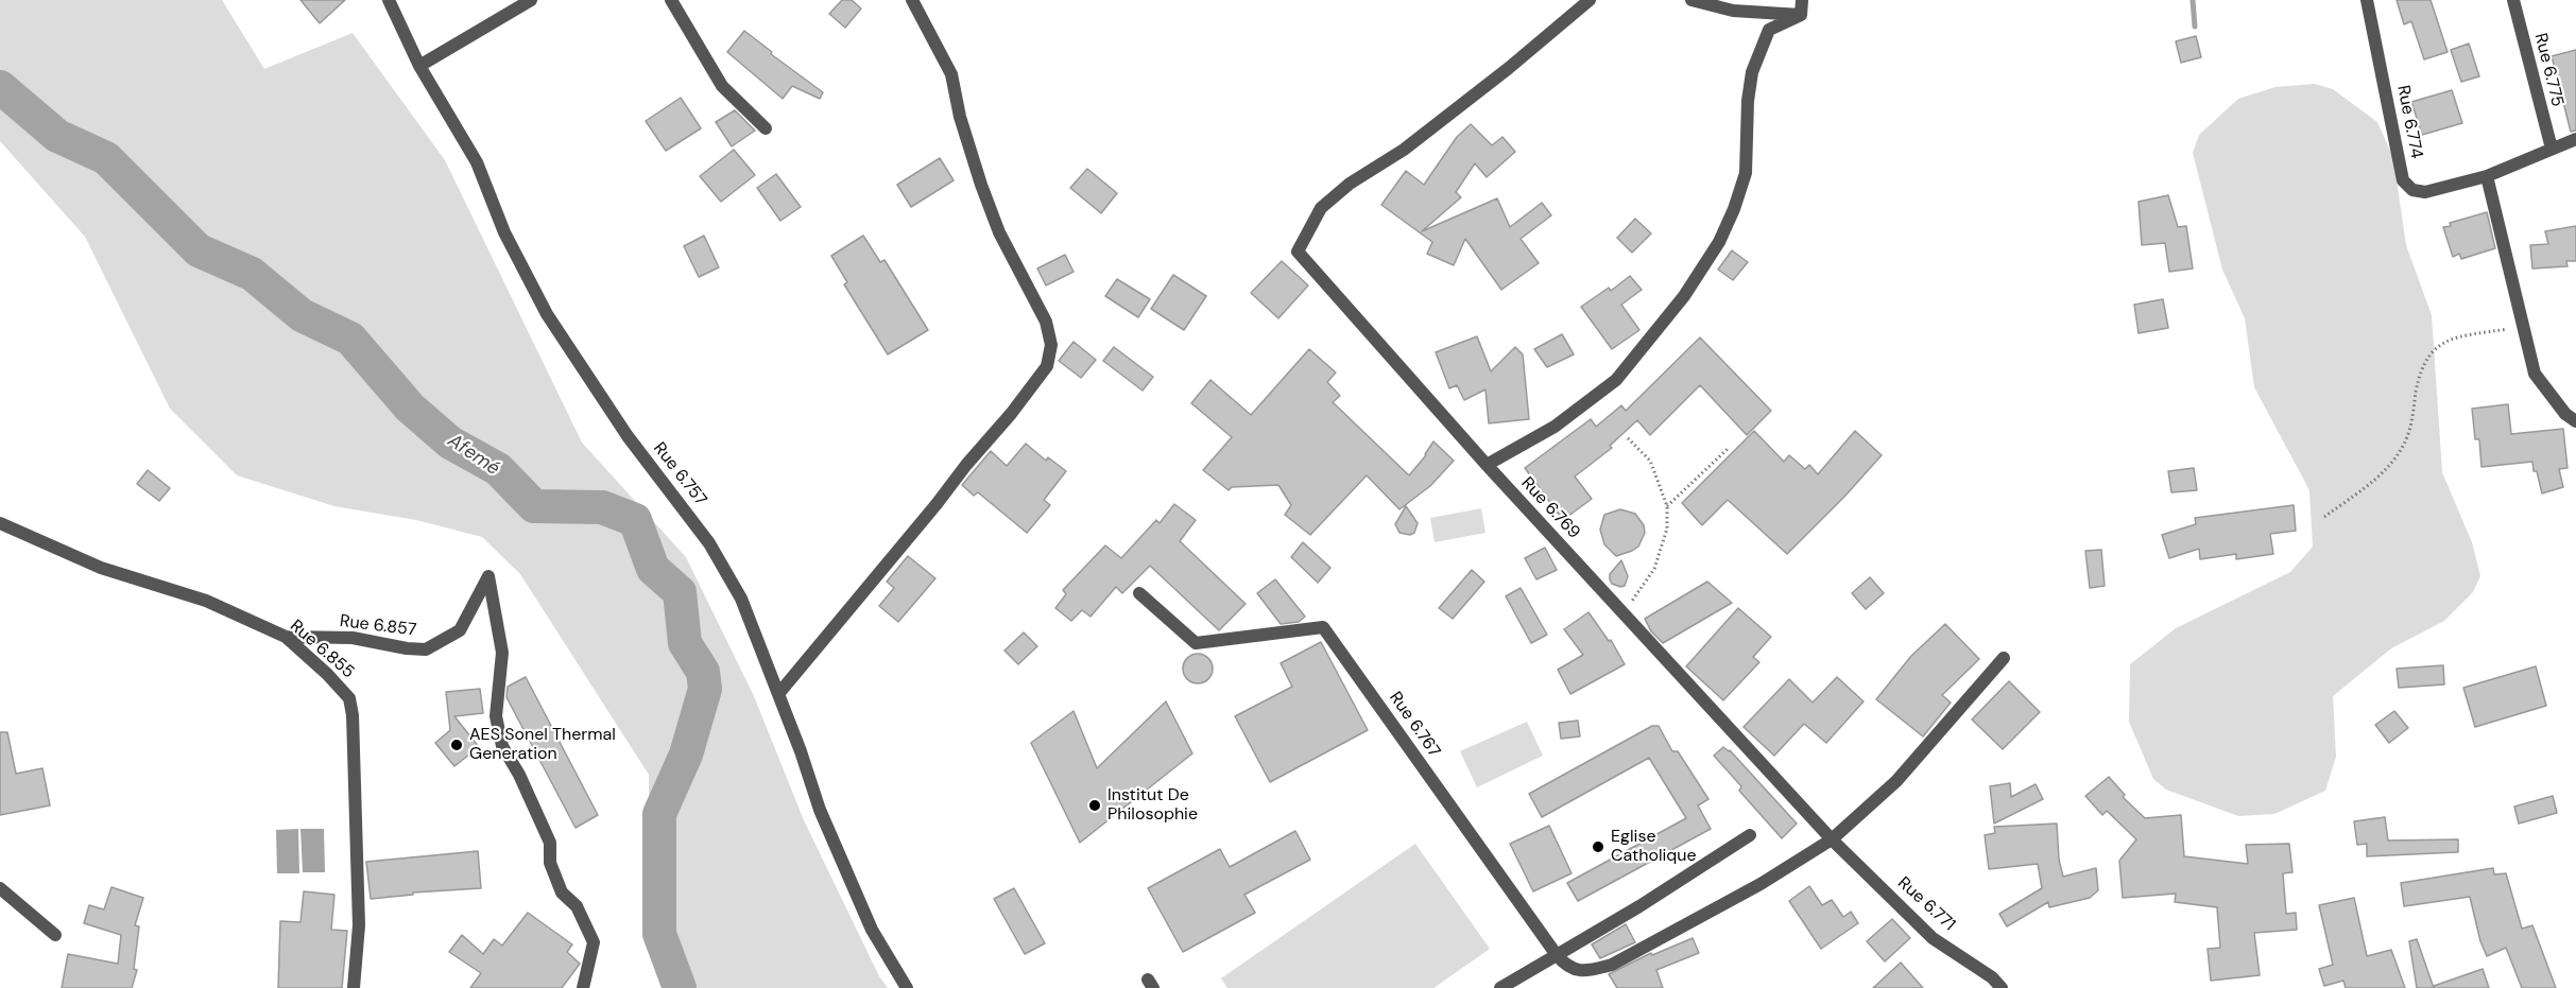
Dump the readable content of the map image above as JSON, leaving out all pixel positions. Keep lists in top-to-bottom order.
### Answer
{
  "streets": {
    "street": [
      "Rue 6.775",
      "Rue 6.774",
      "Rue 6.757",
      "Rue 6.769",
      "Rue 6.857",
      "Rue 6.855",
      "Rue 6.767",
      "Rue 6.771"
    ]
  },
  "crossings": [
    ["Rue 6.775", "Rue 6.774"],
    ["Rue 6.769", "Rue 6.771"],
    ["Rue 6.857", "Rue 6.855"]
  ],
  "water": ["Afemé"],
  "places": ["AES Sonel Thermal Generation", "Institut De Philosophie", "Eglise Catholique"]
}
